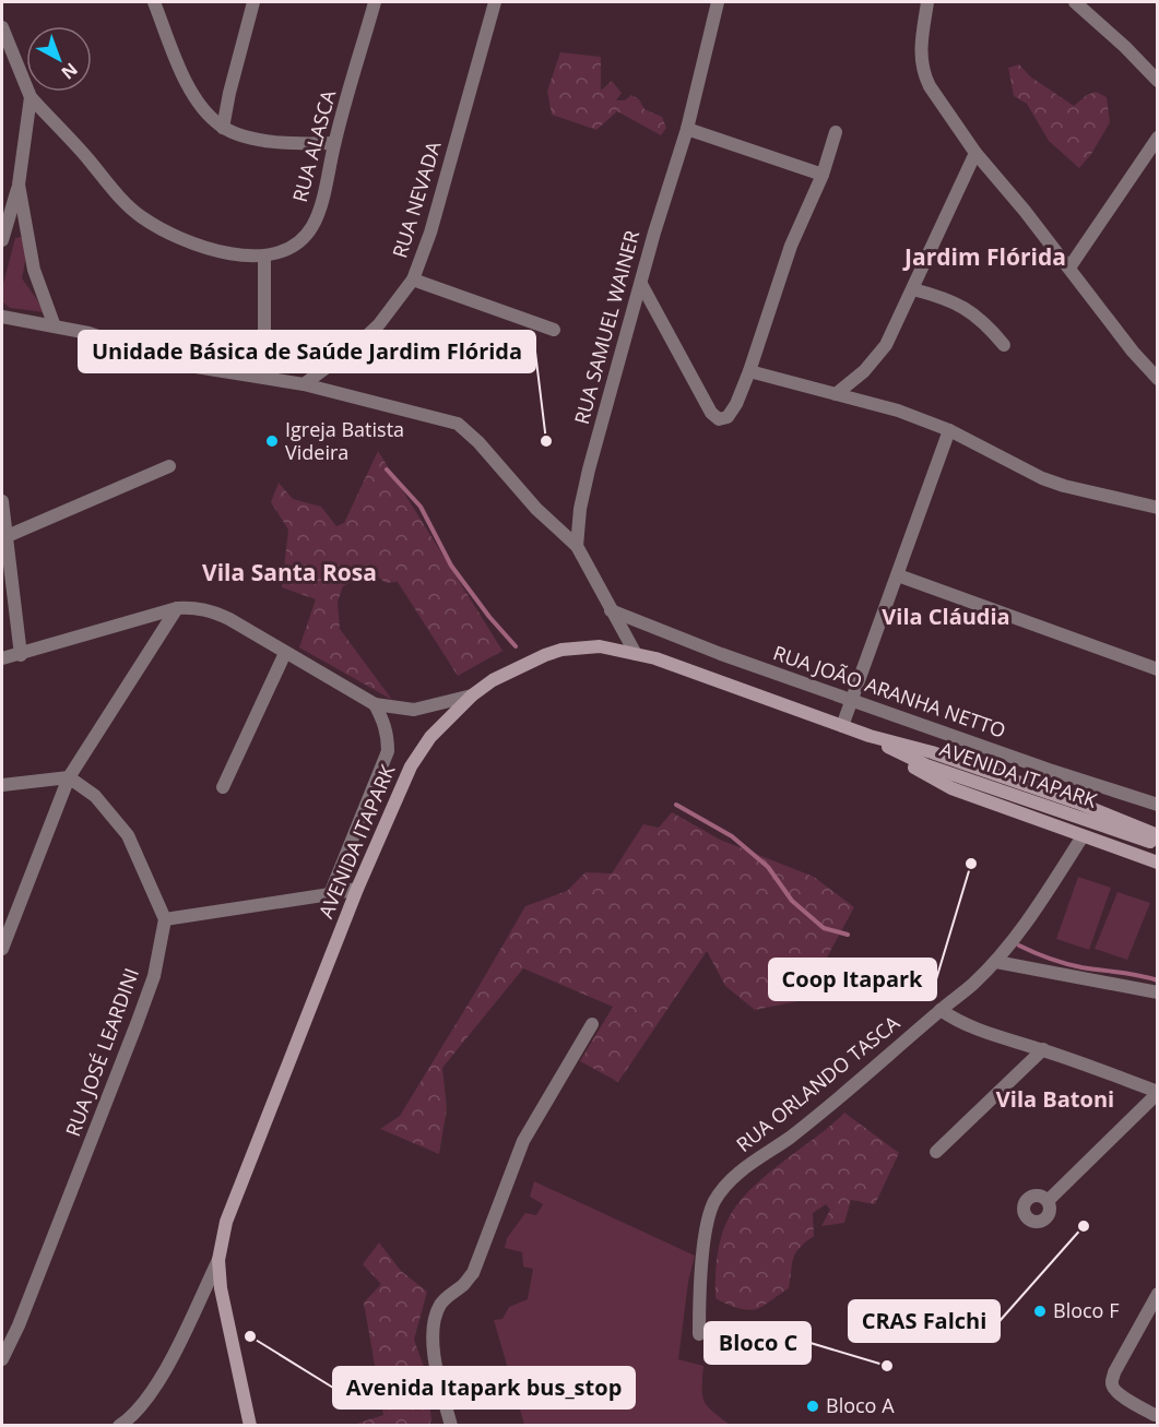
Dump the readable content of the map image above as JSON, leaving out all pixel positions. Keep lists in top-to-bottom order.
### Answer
{
  "streets": {
    "main road": ["AVENIDA ITAPARK"],
    "street": [
      "RUA ALASCA",
      "RUA NEVADA",
      "RUA SAMUEL WAINER",
      "RUA JOÃO ARANHA NETTO",
      "RUA JOSÉ LEARDINI",
      "RUA ORLANDO TASCA"
    ]
  },
  "districts": [
    "Jardim Flórida",
    "Vila Santa Rosa",
    "Vila Cláudia",
    "Vila Batoni"
  ],
  "places": [
    "Igreja Batista Videira",
    "Unidade Básica de Saúde Jardim Flórida",
    "Coop Itapark",
    "CRAS Falchi",
    "Bloco F",
    "Avenida Itapark bus_stop",
    "Bloco C",
    "Bloco A"
  ],
  "north": "bottom right"
}
